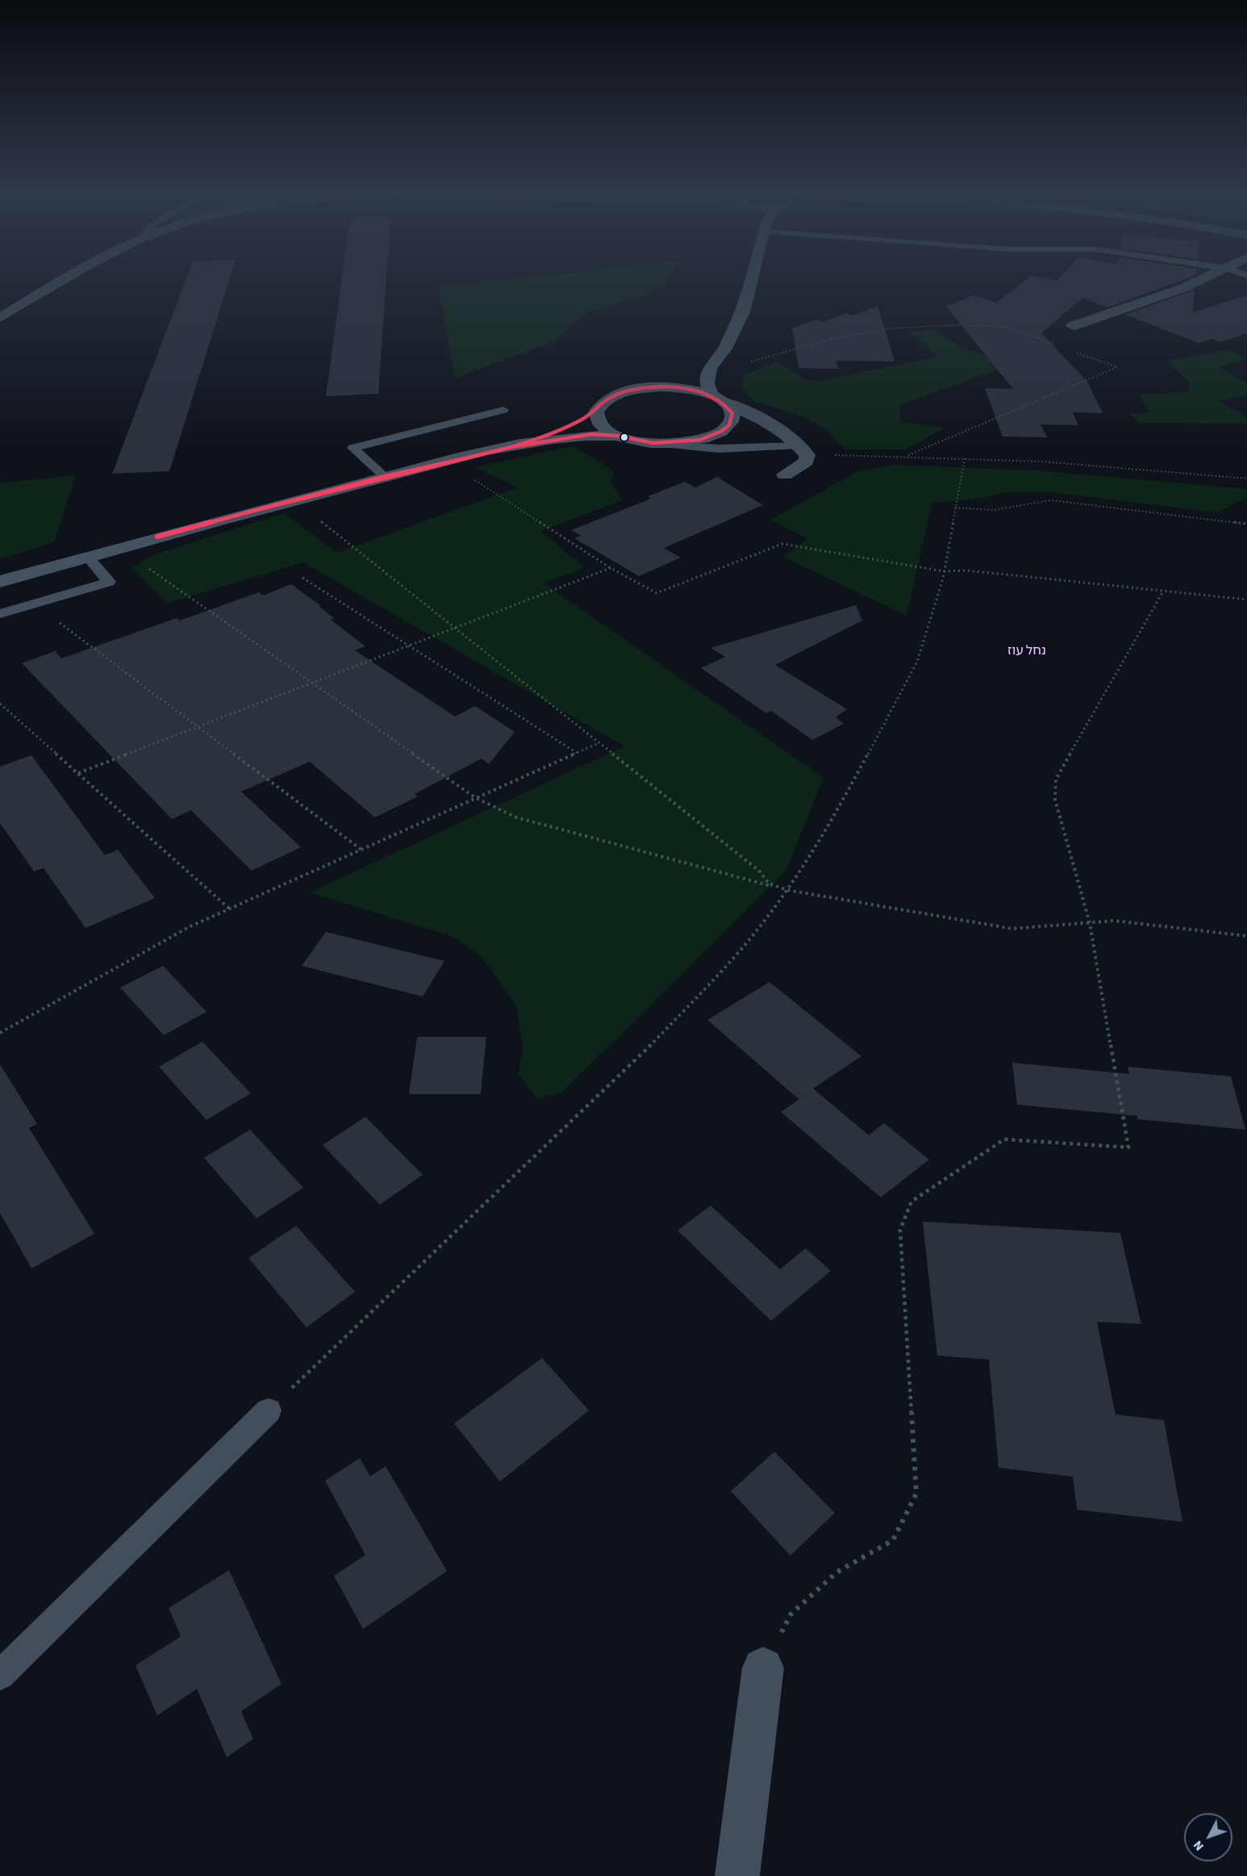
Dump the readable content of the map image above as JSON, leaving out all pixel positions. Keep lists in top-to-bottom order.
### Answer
{
  "districts": ["נחל עוז"],
  "north": "bottom left"
}
